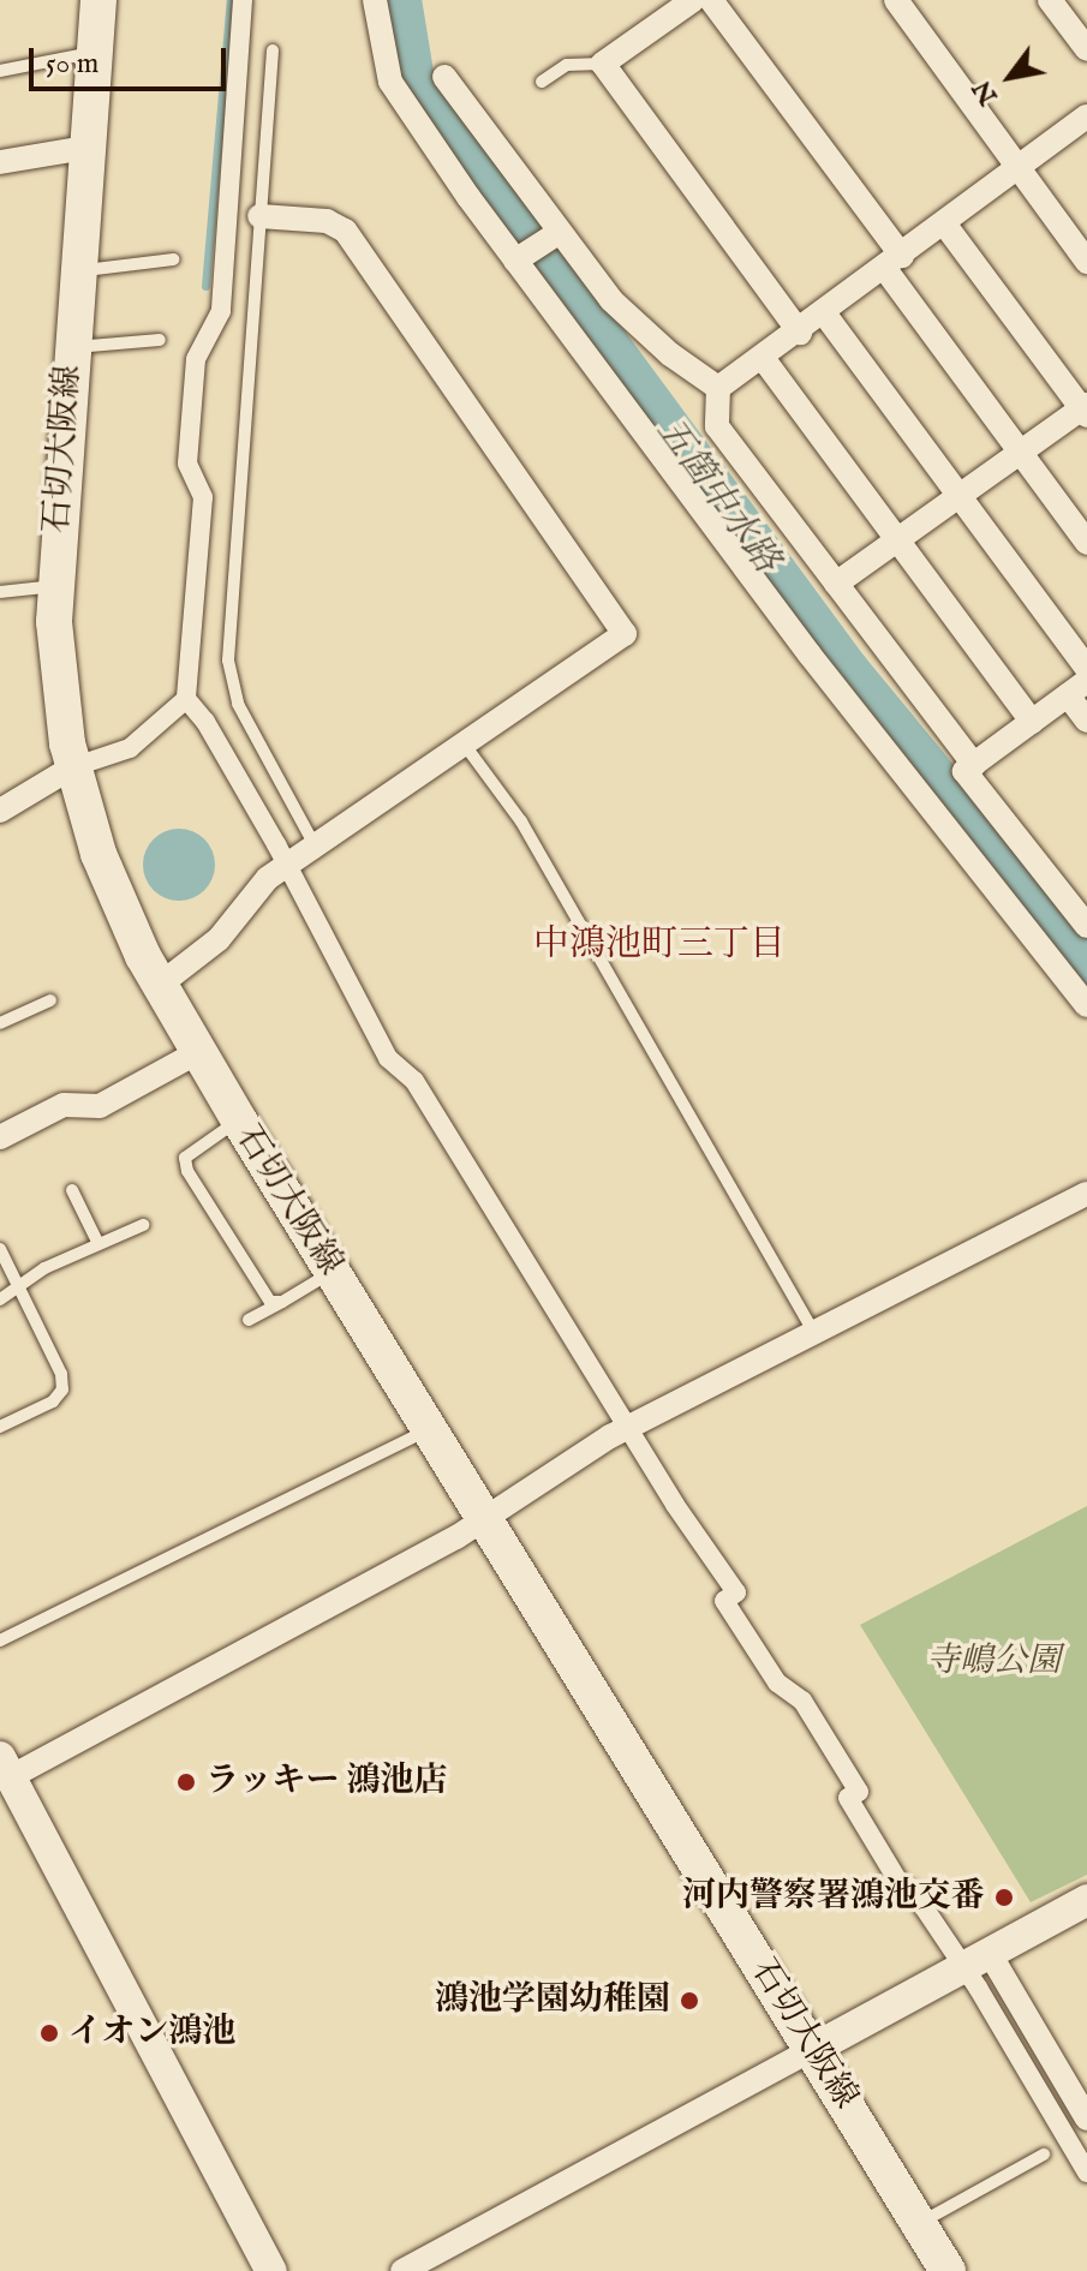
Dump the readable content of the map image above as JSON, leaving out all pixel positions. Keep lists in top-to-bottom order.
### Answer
{
  "streets": {
    "main road": ["石切大阪線"]
  },
  "districts": ["中鴻池町三丁目"],
  "water": ["五箇中水路"],
  "parks": ["寺嶋公園"],
  "places": [
    "ラッキー 鴻池店",
    "河内警察署鴻池交番",
    "鴻池学園幼稚園",
    "イオン鴻池"
  ],
  "scale_bar": "50 m",
  "north": "bottom left"
}
